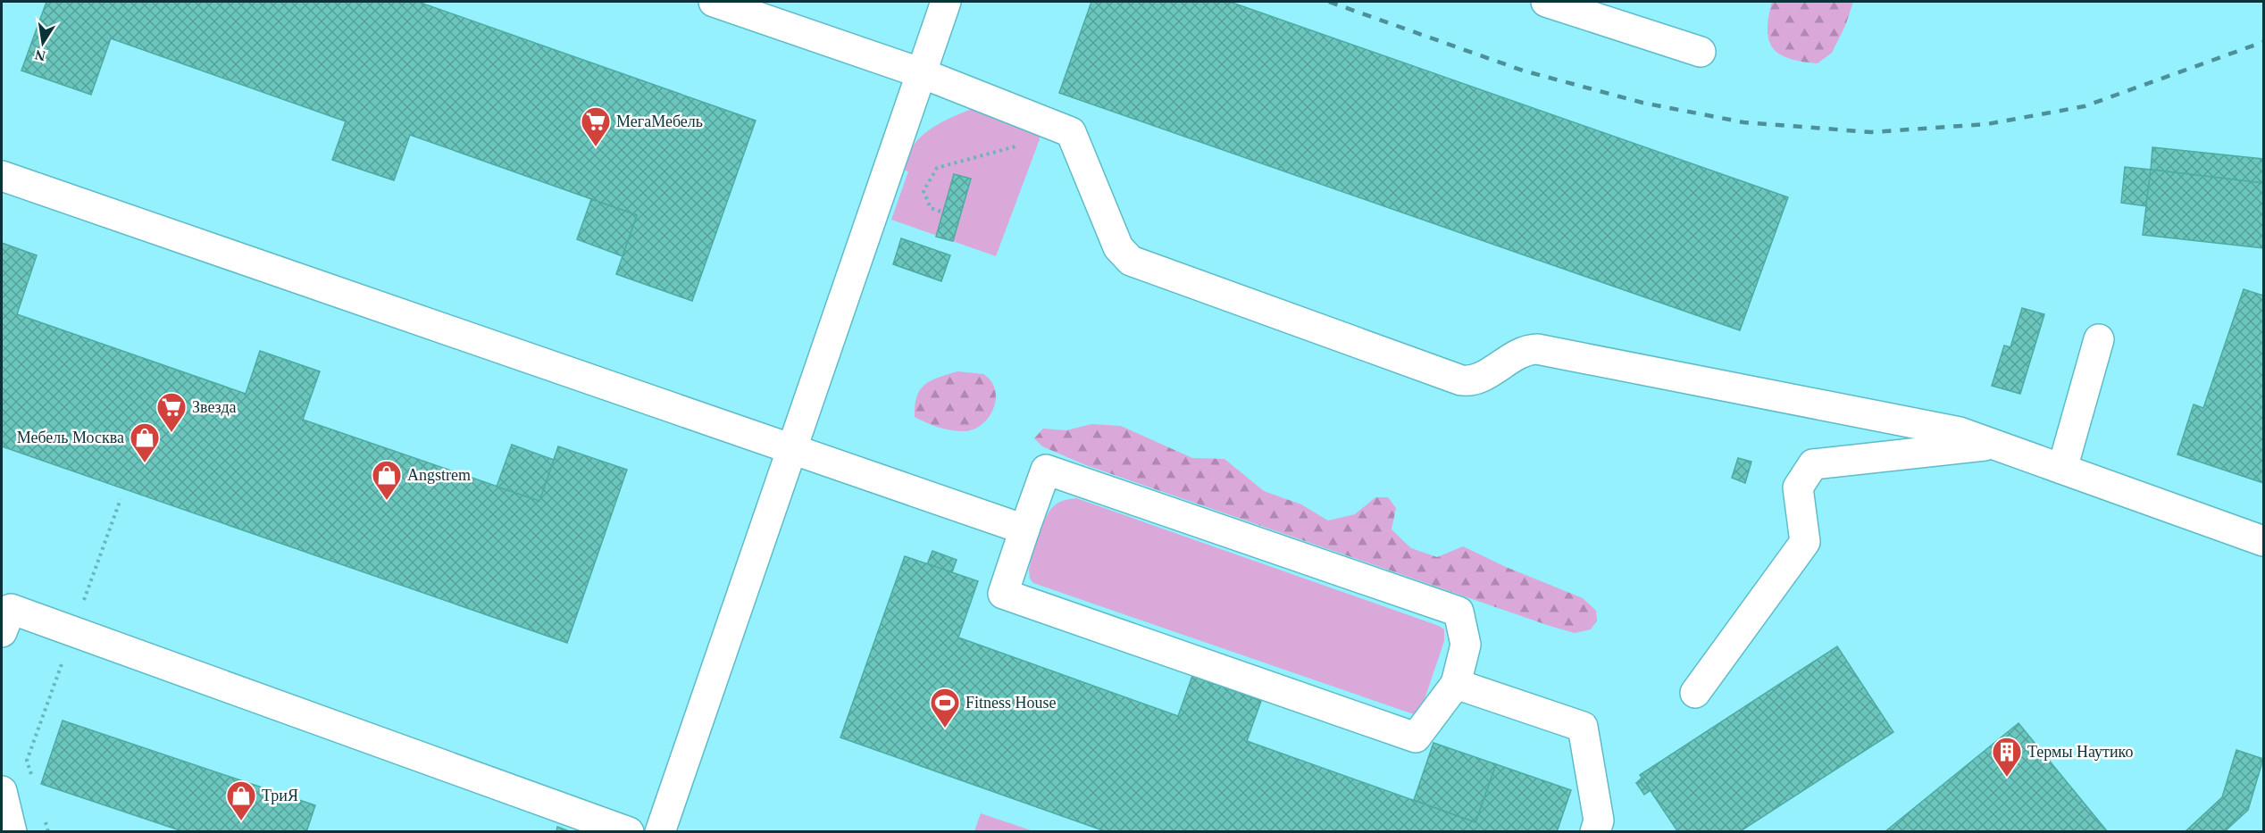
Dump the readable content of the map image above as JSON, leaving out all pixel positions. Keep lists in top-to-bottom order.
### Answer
{
  "places": {
    "supermarket": ["МегаМебель", "Звезда"],
    "shop": ["Мебель Москва", "Angstrem", "ТриЯ"],
    "sports": ["Fitness House"],
    "building": ["Термы Наутико"]
  },
  "north": "bottom"
}
